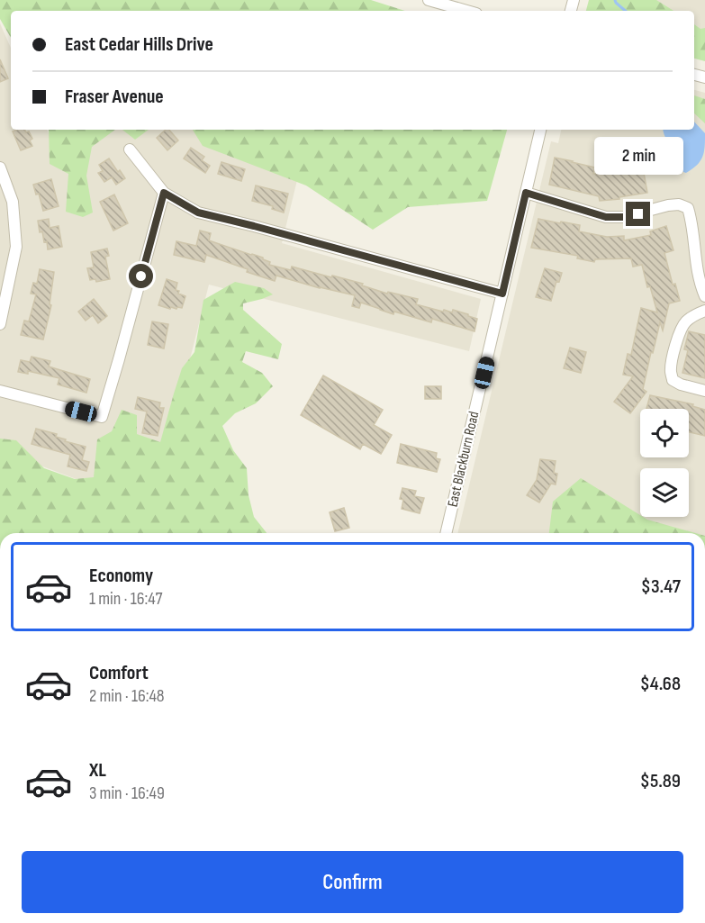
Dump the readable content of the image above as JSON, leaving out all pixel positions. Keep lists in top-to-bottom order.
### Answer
{
  "streets": {
    "street": ["East Blackburn Road"]
  },
  "page": {
    "banner": ["East Cedar Hills Drive", "Fraser Avenue"],
    "bubble": "2 min",
    "list": [
      {
        "name": "Economy",
        "note": "1 min · 16:47",
        "value": "$3.47"
      },
      {
        "name": "Comfort",
        "note": "2 min · 16:48",
        "value": "$4.68"
      },
      {
        "name": "XL",
        "note": "3 min · 16:49",
        "value": "$5.89"
      }
    ],
    "buttons": "Confirm"
  }
}
